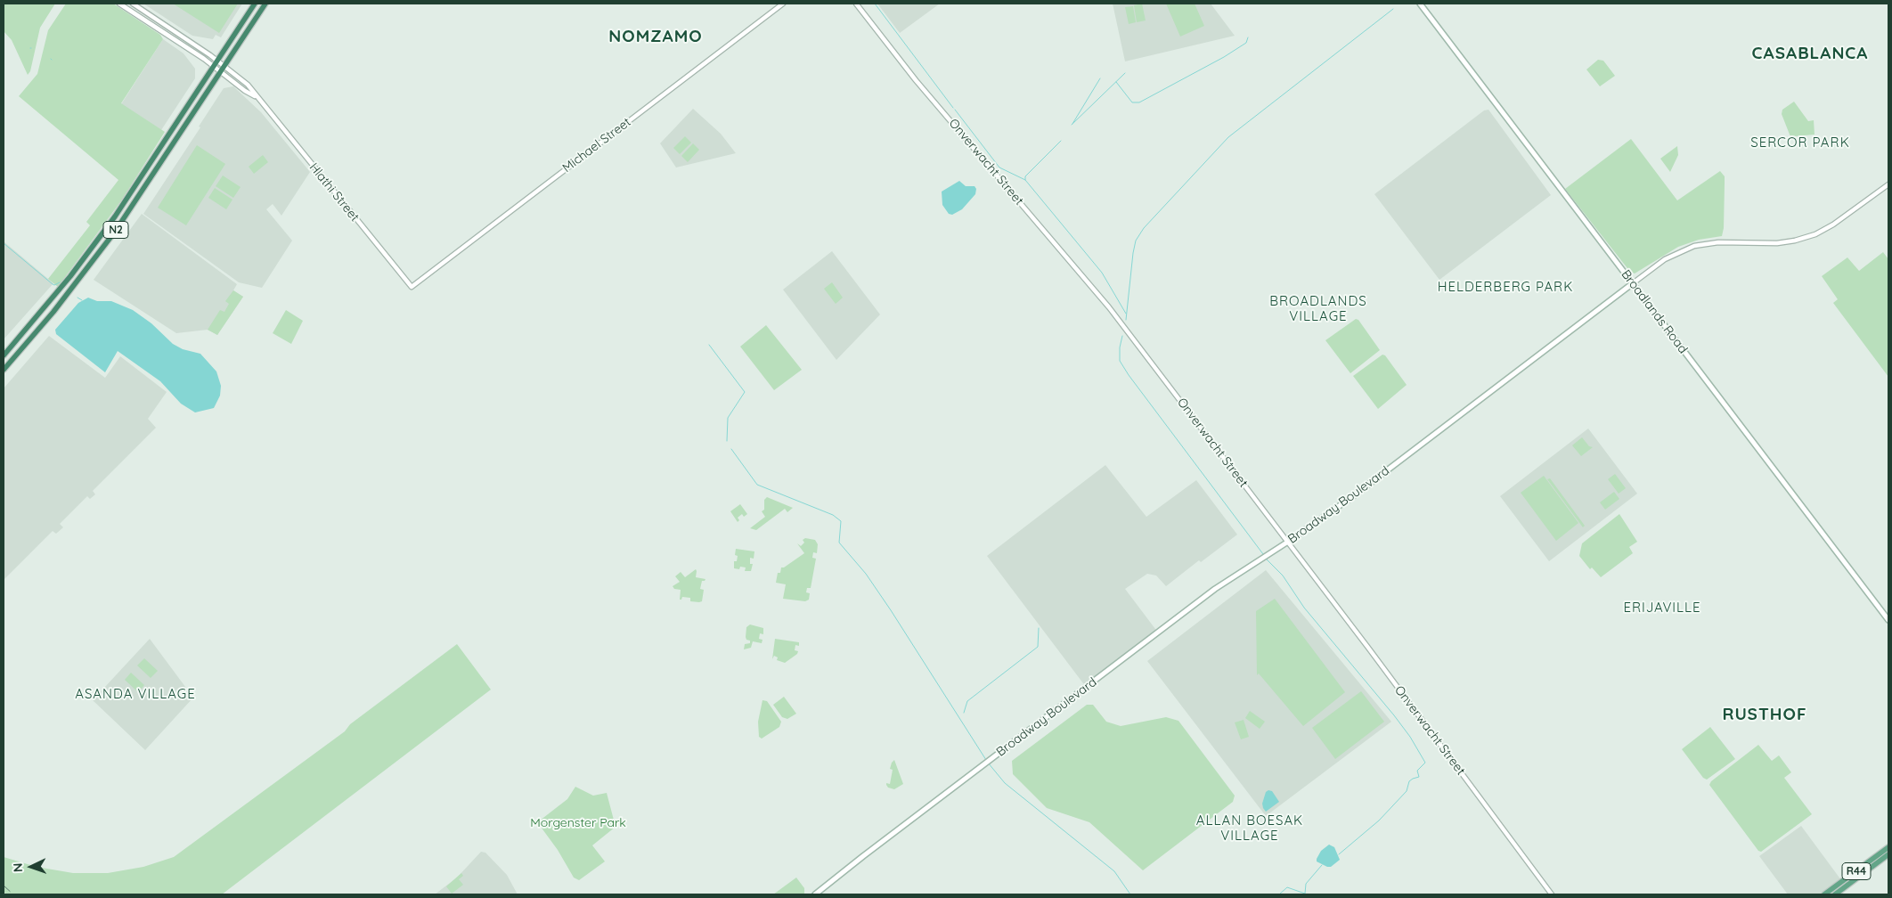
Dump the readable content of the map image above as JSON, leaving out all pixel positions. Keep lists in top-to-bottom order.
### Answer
{
  "streets": {
    "highway": ["N2"],
    "main road": ["Broadlands Road", "Broadway Boulevard", "R44"],
    "street": ["Michael Street", "Onverwacht Street", "Hlathi Street"]
  },
  "crossings": [
    ["Michael Street", "Hlathi Street"],
    ["Onverwacht Street", "Broadway Boulevard"],
    ["Hlathi Street", "N2"],
    ["Broadlands Road", "Broadway Boulevard"]
  ],
  "districts": [
    "NOMZAMO",
    "CASABLANCA",
    "SERCOR PARK",
    "HELDERBERG PARK",
    "BROADLANDS VILLAGE",
    "ERIJAVILLE",
    "ASANDA VILLAGE",
    "RUSTHOF",
    "ALLAN BOESAK VILLAGE"
  ],
  "parks": ["Morgenster Park"],
  "north": "left"
}
